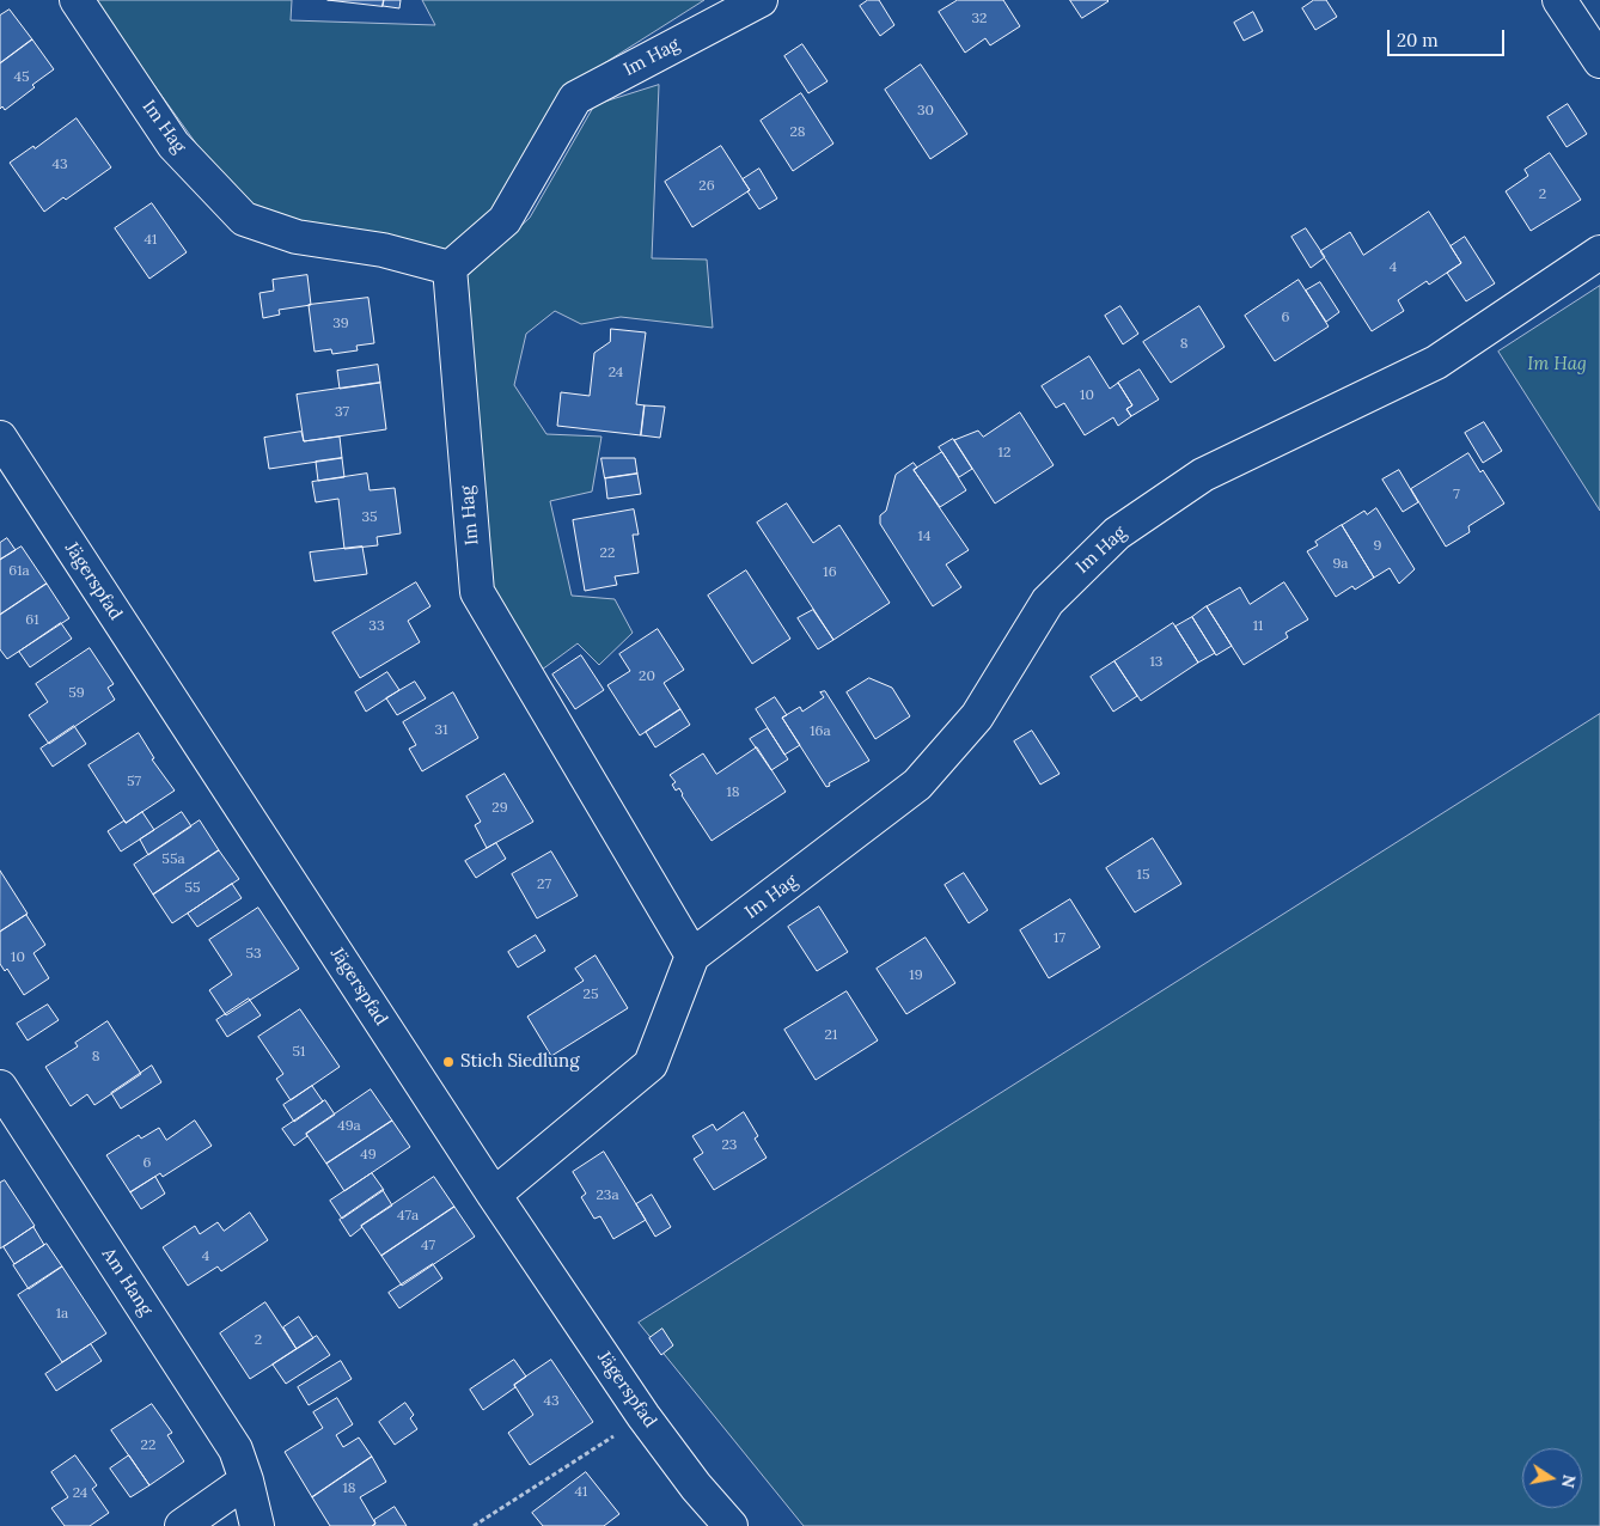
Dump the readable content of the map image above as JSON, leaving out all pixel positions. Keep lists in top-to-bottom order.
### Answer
{
  "streets": {
    "street": ["Im Hag", "Jägerspfad", "Am Hang"]
  },
  "parks": ["Im Hag"],
  "places": ["Stich Siedlung"],
  "house_numbers": [
    "32",
    "45",
    "30",
    "28",
    "43",
    "26",
    "2",
    "41",
    "4",
    "6",
    "39",
    "8",
    "24",
    "10",
    "37",
    "12",
    "7",
    "35",
    "14",
    "9",
    "22",
    "9a",
    "61a",
    "16",
    "61",
    "33",
    "11",
    "13",
    "20",
    "59",
    "31",
    "16a",
    "57",
    "18",
    "29",
    "55a",
    "15",
    "27",
    "55",
    "17",
    "53",
    "10",
    "19",
    "25",
    "21",
    "51",
    "8",
    "49a",
    "23",
    "49",
    "6",
    "23a",
    "47a",
    "47",
    "4",
    "1a",
    "2",
    "43",
    "22",
    "18",
    "41",
    "24"
  ],
  "scale_bar": "20 m",
  "north": "right"
}
